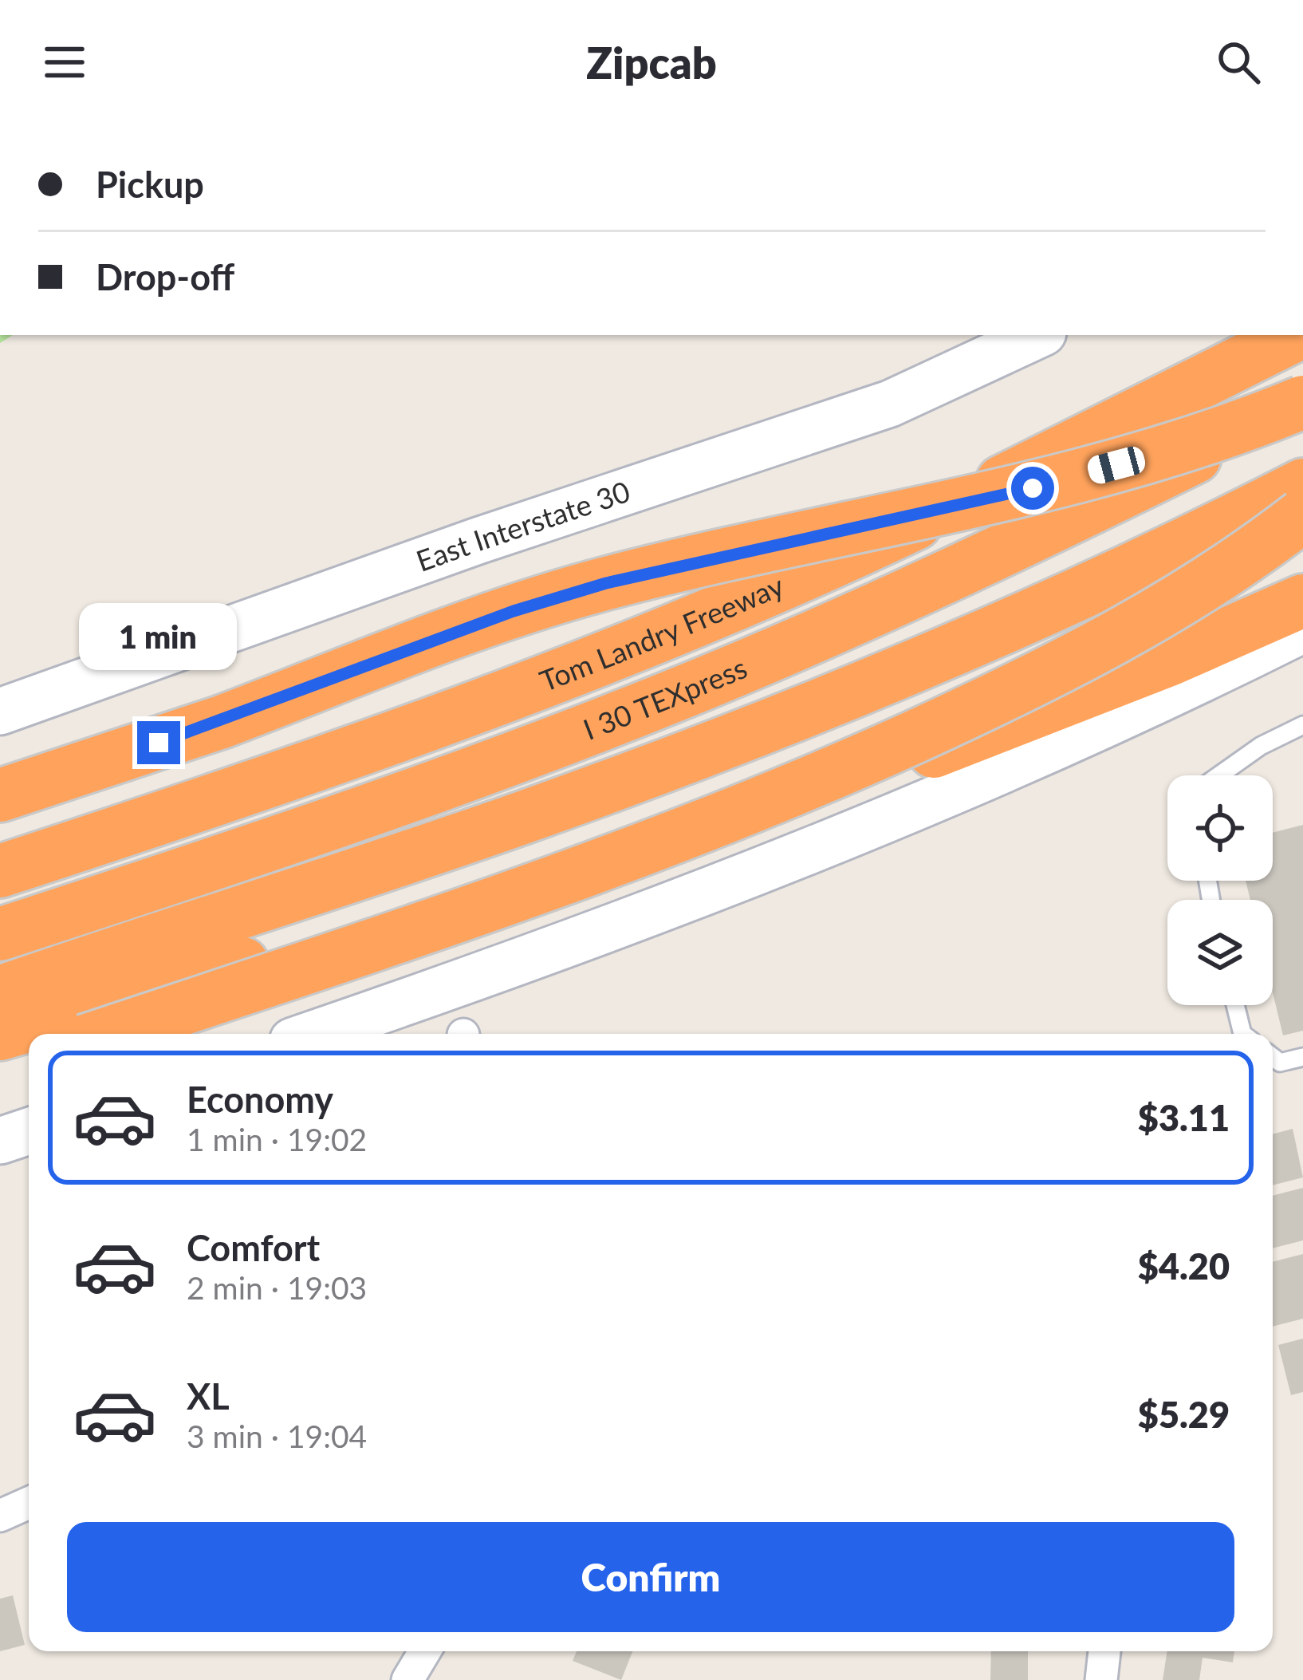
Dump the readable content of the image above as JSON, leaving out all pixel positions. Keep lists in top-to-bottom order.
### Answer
{
  "streets": {
    "highway": ["Tom Landry Freeway", "I 30 TEXpress"],
    "main road": ["East Interstate 30"]
  },
  "page": {
    "header": "Zipcab",
    "banner": ["Pickup", "Drop-off"],
    "bubble": "1 min",
    "list": [
      {
        "name": "Economy",
        "note": "1 min · 19:02",
        "value": "$3.11"
      },
      {
        "name": "Comfort",
        "note": "2 min · 19:03",
        "value": "$4.20"
      },
      {
        "name": "XL",
        "note": "3 min · 19:04",
        "value": "$5.29"
      }
    ],
    "buttons": "Confirm"
  }
}
